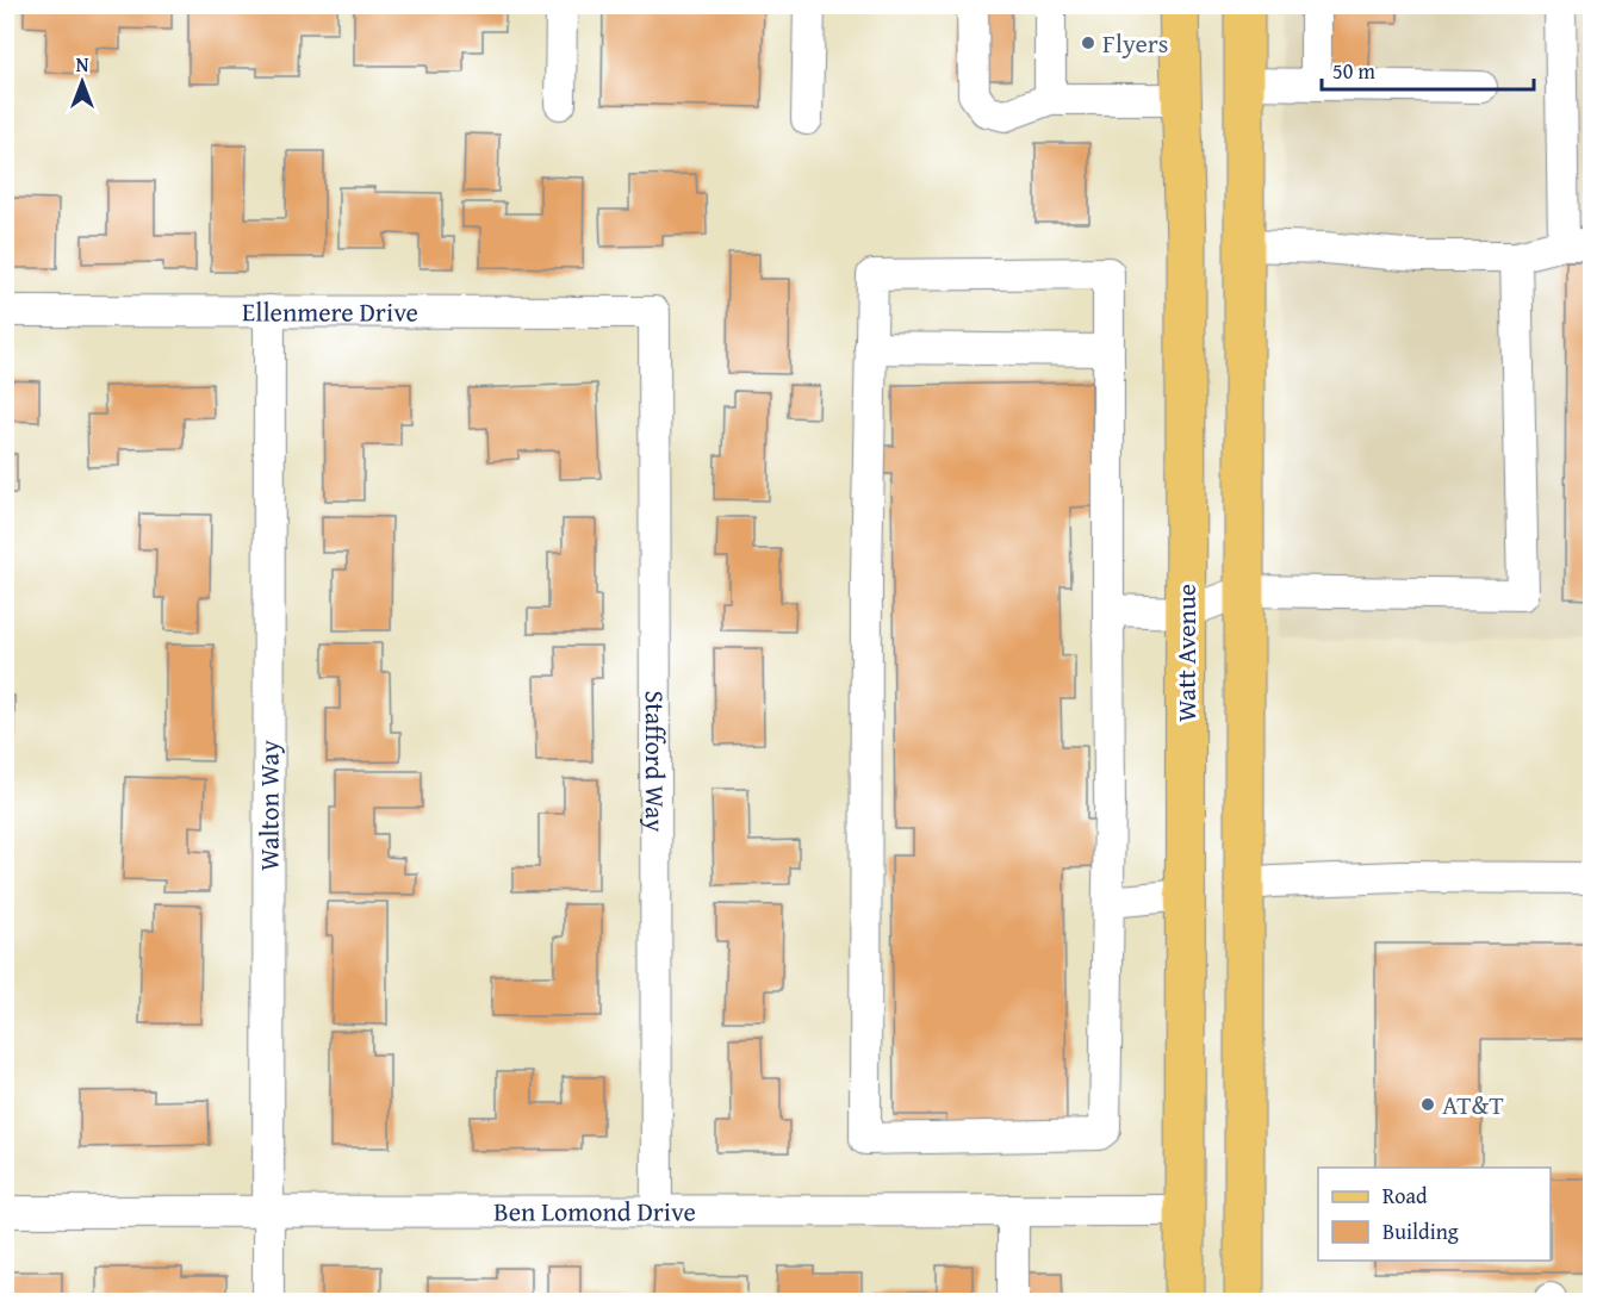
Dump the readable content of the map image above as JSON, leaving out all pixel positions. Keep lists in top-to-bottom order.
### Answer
{
  "streets": {
    "main road": ["Watt Avenue"],
    "street": [
      "Ellenmere Drive",
      "Stafford Way",
      "Walton Way",
      "Ben Lomond Drive"
    ]
  },
  "crossings": [
    ["Ellenmere Drive", "Stafford Way"],
    ["Ellenmere Drive", "Walton Way"],
    ["Watt Avenue", "Ben Lomond Drive"],
    ["Stafford Way", "Ben Lomond Drive"],
    ["Walton Way", "Ben Lomond Drive"]
  ],
  "places": ["Flyers", "AT&T"],
  "legend": ["Road", "Building"],
  "scale_bar": "50 m",
  "north": "top"
}
